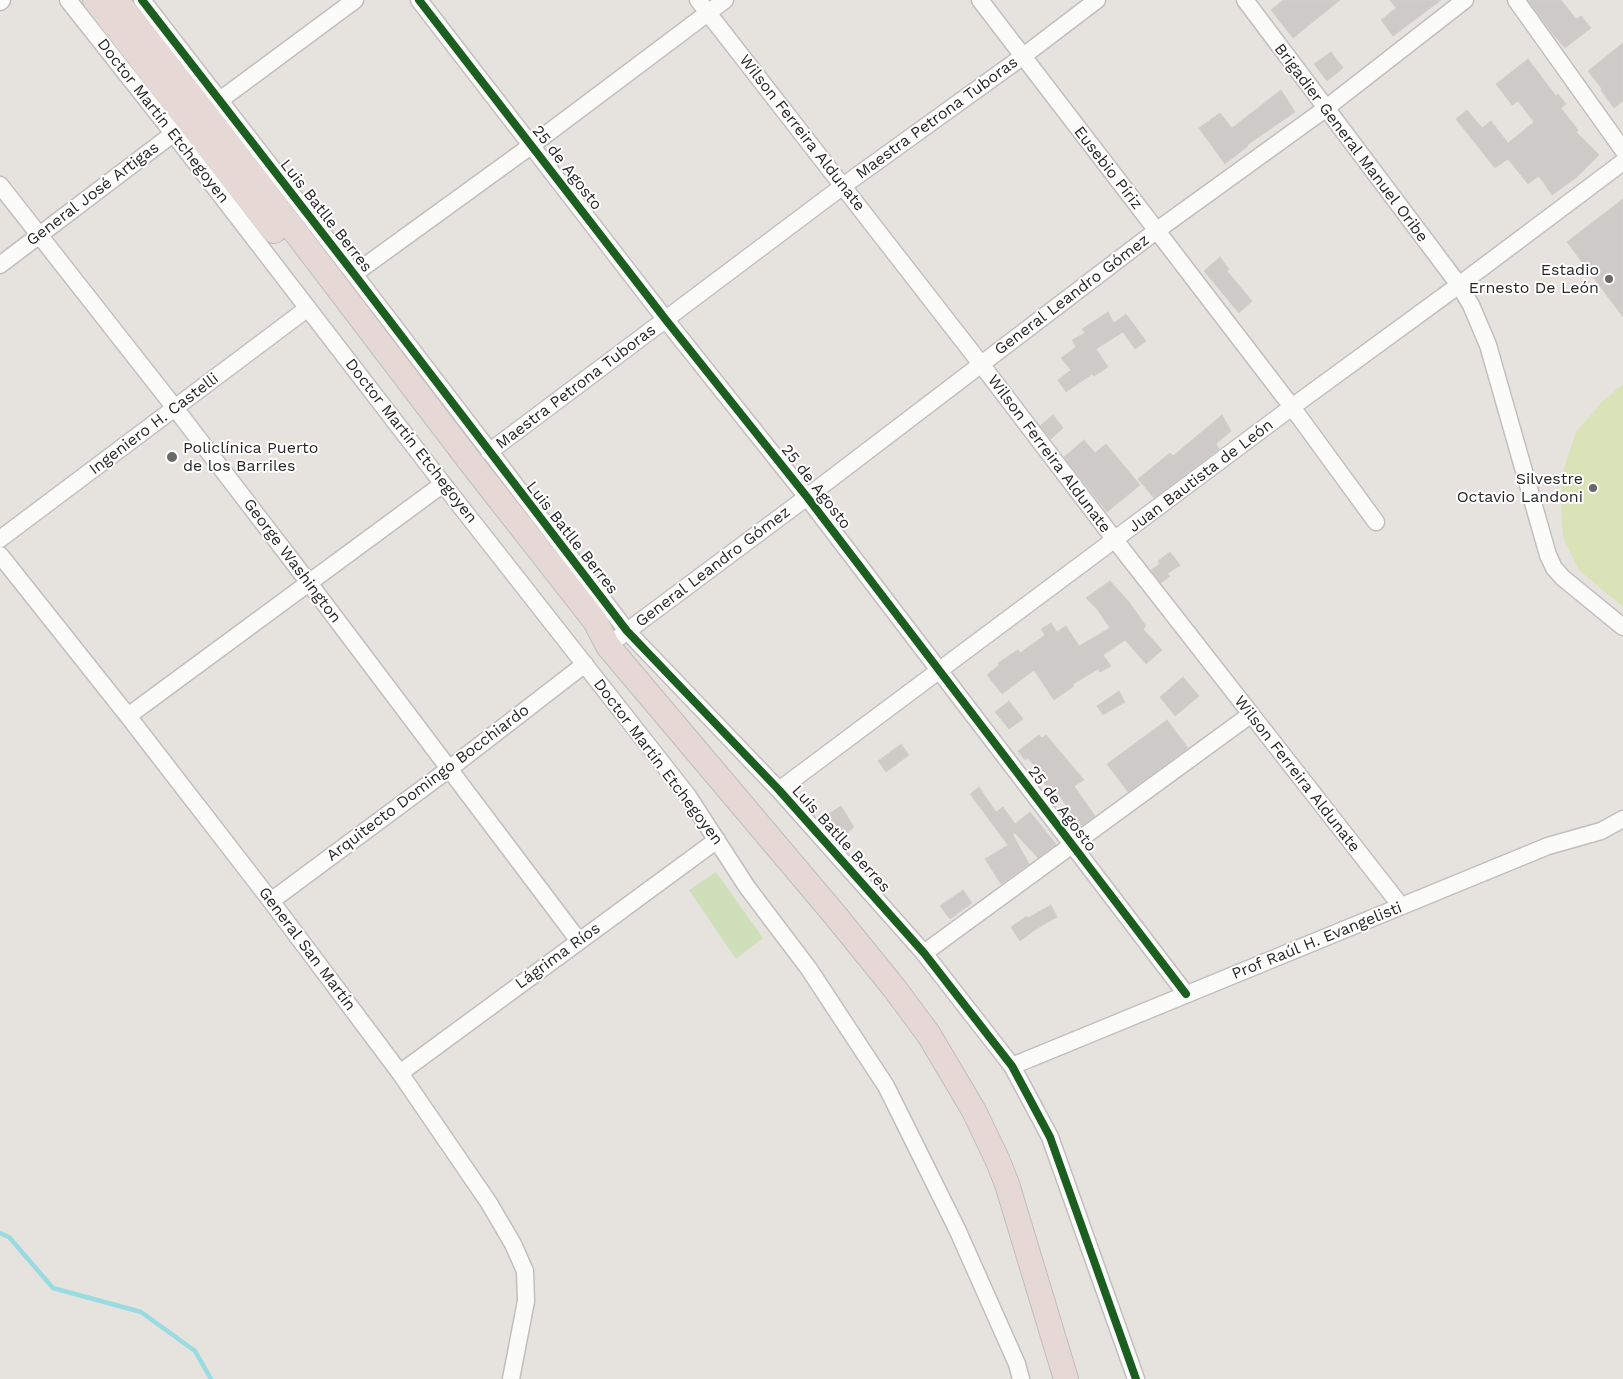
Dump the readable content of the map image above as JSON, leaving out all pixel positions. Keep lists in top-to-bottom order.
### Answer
{
  "streets": {
    "street": [
      "Maestra Petrona Tuboras",
      "Doctor Martín Etchegoyen",
      "Wilson Ferreira Aldunate",
      "Brigadier General Manuel Oribe",
      "25 de Agosto",
      "Eusebio Píriz",
      "General José Artigas",
      "Luis Batlle Berres",
      "General Leandro Gómez",
      "Ingeniero H. Castelli",
      "Juan Bautista de León",
      "George Washington",
      "Arquitecto Domingo Bocchiardo",
      "Prof Raúl H. Evangelisti",
      "General San Martín",
      "Lágrima Ríos"
    ]
  },
  "crossings": [
    ["Maestra Petrona Tuboras", "Wilson Ferreira Aldunate"],
    ["Maestra Petrona Tuboras", "25 de Agosto"],
    ["Maestra Petrona Tuboras", "Eusebio Píriz"],
    ["Maestra Petrona Tuboras", "Luis Batlle Berres"],
    ["Doctor Martín Etchegoyen", "General José Artigas"],
    ["Doctor Martín Etchegoyen", "Luis Batlle Berres"],
    ["Doctor Martín Etchegoyen", "Ingeniero H. Castelli"],
    ["Doctor Martín Etchegoyen", "Arquitecto Domingo Bocchiardo"],
    ["Doctor Martín Etchegoyen", "Lágrima Ríos"],
    ["Wilson Ferreira Aldunate", "General Leandro Gómez"],
    ["Wilson Ferreira Aldunate", "Juan Bautista de León"],
    ["Wilson Ferreira Aldunate", "Prof Raúl H. Evangelisti"],
    ["Brigadier General Manuel Oribe", "General Leandro Gómez"],
    ["Brigadier General Manuel Oribe", "Juan Bautista de León"],
    ["25 de Agosto", "General Leandro Gómez"],
    ["25 de Agosto", "Juan Bautista de León"],
    ["25 de Agosto", "Prof Raúl H. Evangelisti"],
    ["Eusebio Píriz", "General Leandro Gómez"],
    ["Eusebio Píriz", "Juan Bautista de León"],
    ["General José Artigas", "Luis Batlle Berres"],
    ["General José Artigas", "George Washington"],
    ["Luis Batlle Berres", "General Leandro Gómez"],
    ["Luis Batlle Berres", "Juan Bautista de León"],
    ["Luis Batlle Berres", "Prof Raúl H. Evangelisti"],
    ["Ingeniero H. Castelli", "George Washington"],
    ["George Washington", "Arquitecto Domingo Bocchiardo"],
    ["George Washington", "Lágrima Ríos"],
    ["Arquitecto Domingo Bocchiardo", "General San Martín"],
    ["General San Martín", "Lágrima Ríos"]
  ],
  "places": ["Estadio Ernesto De León", "Policlínica Puerto de los Barriles", "Silvestre Octavio Landoni"]
}
